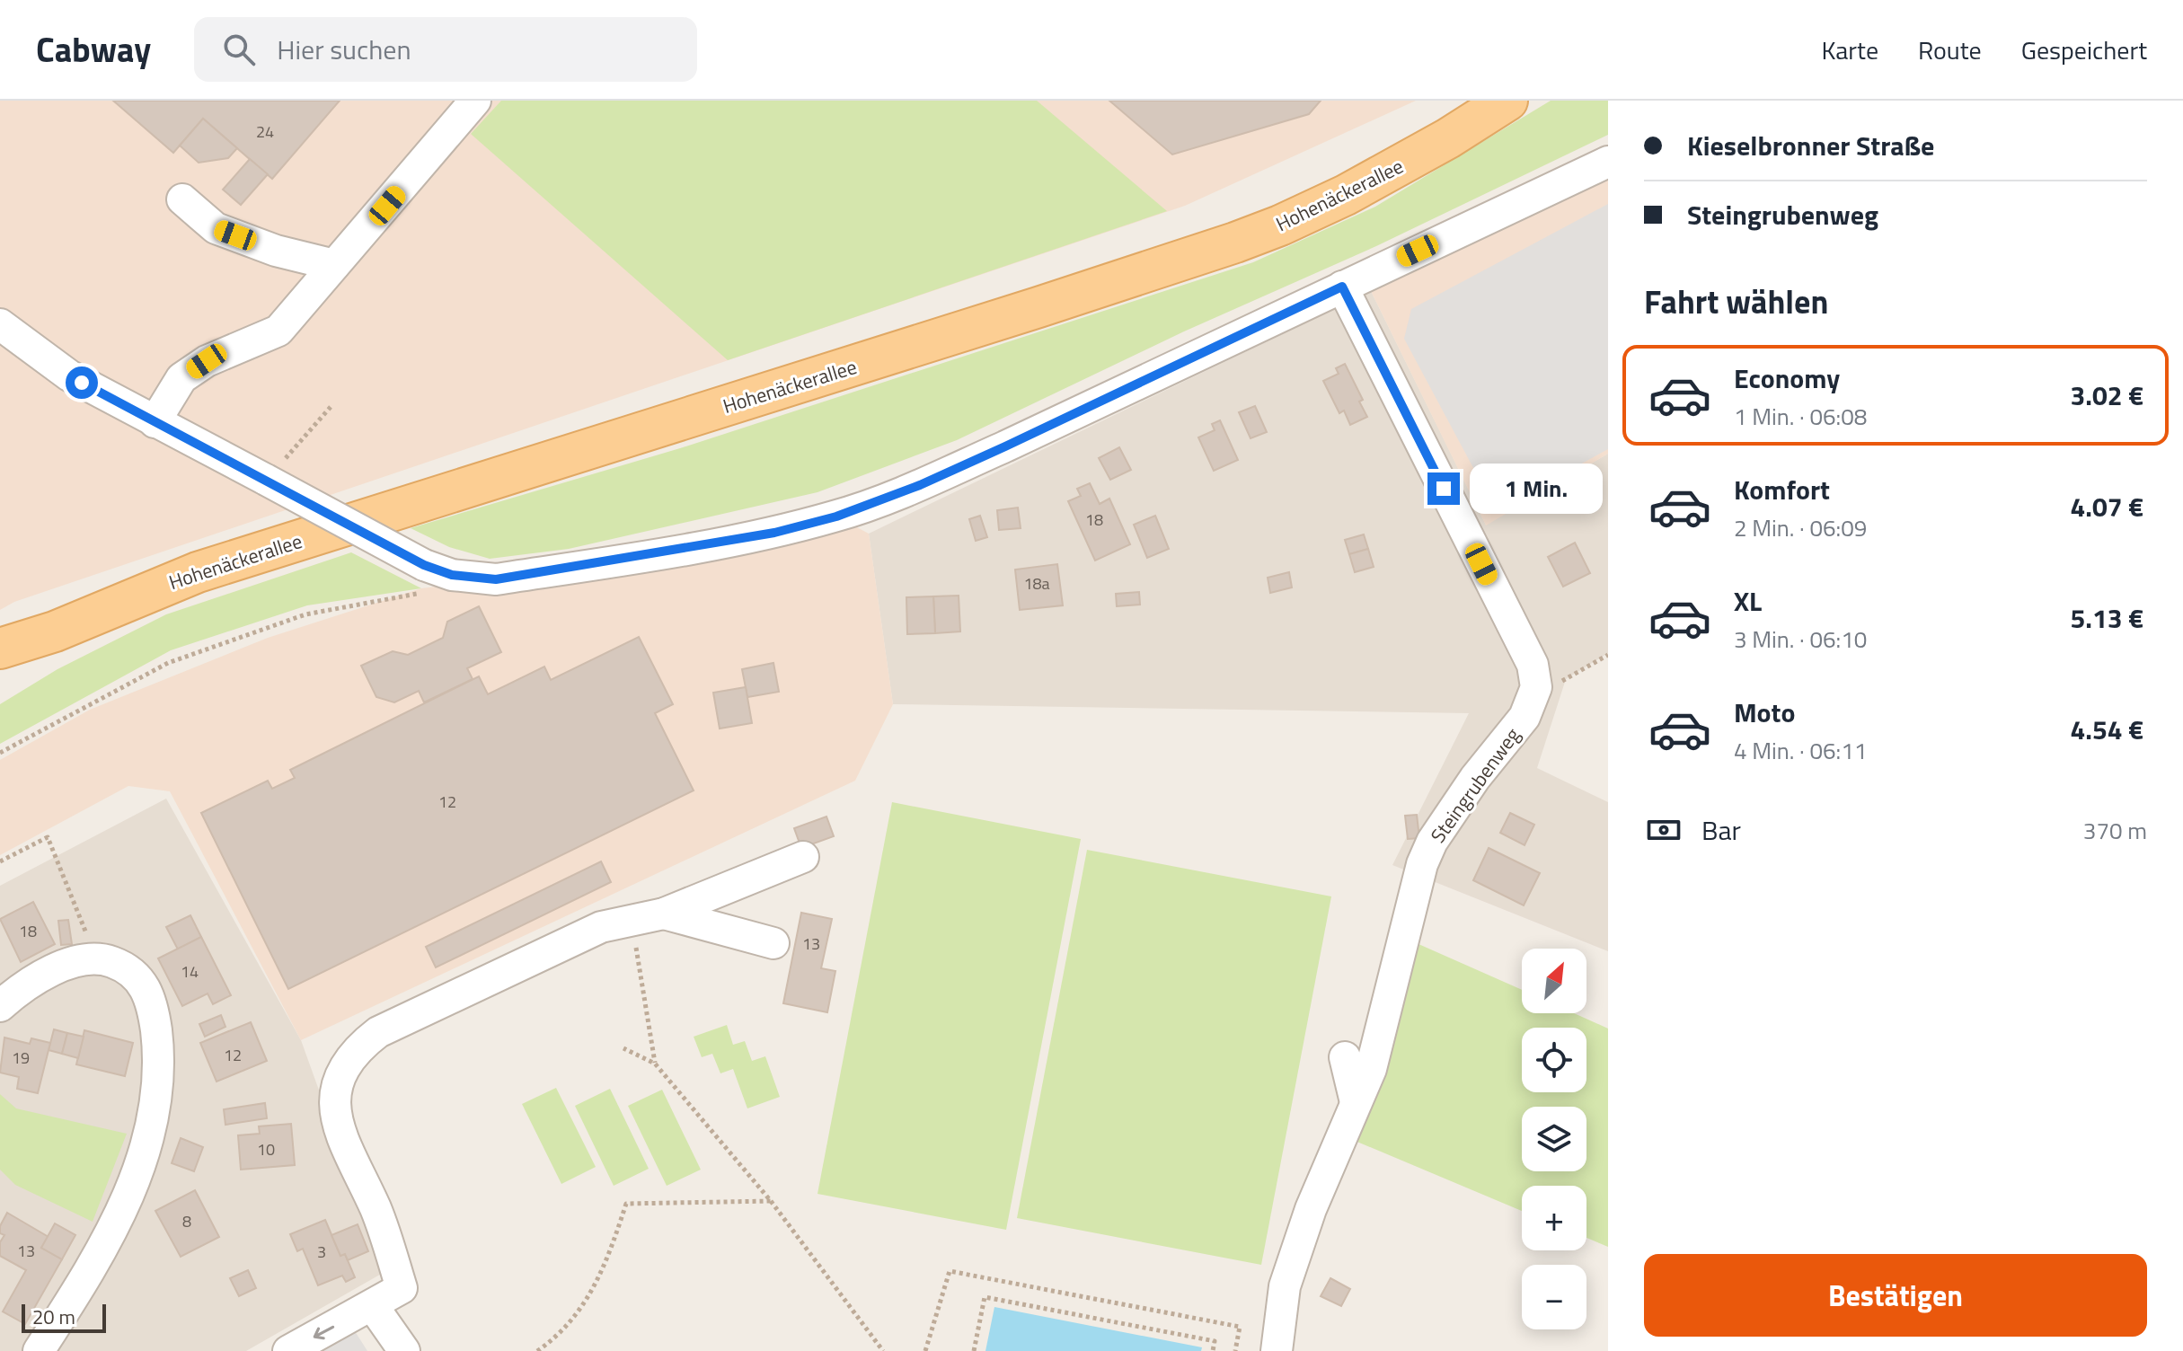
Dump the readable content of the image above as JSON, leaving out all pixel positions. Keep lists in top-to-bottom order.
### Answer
{
  "streets": {
    "main road": ["Hohenäckerallee"],
    "street": ["Steingrubenweg"]
  },
  "house_numbers": [
    "24",
    "18",
    "18a",
    "12",
    "18",
    "13",
    "14",
    "12",
    "19",
    "10",
    "8",
    "13",
    "3"
  ],
  "scale_bar": "20 m",
  "north": "top right",
  "page": {
    "header": "Cabway",
    "search": "Hier suchen",
    "nav": ["Karte", "Route", "Gespeichert"],
    "banner": ["Kieselbronner Straße", "Steingrubenweg"],
    "heading": "Fahrt wählen",
    "list": [
      {
        "name": "Economy",
        "note": "1 Min. · 06:08",
        "value": "3.02 €"
      },
      {
        "name": "Komfort",
        "note": "2 Min. · 06:09",
        "value": "4.07 €"
      },
      {
        "name": "XL",
        "note": "3 Min. · 06:10",
        "value": "5.13 €"
      },
      {
        "name": "Moto",
        "note": "4 Min. · 06:11",
        "value": "4.54 €"
      }
    ],
    "bubble": "1 Min.",
    "pay": ["Bar", "370 m"],
    "map_buttons": ["+", "−"],
    "buttons": "Bestätigen",
    "scale": "20 m"
  }
}
